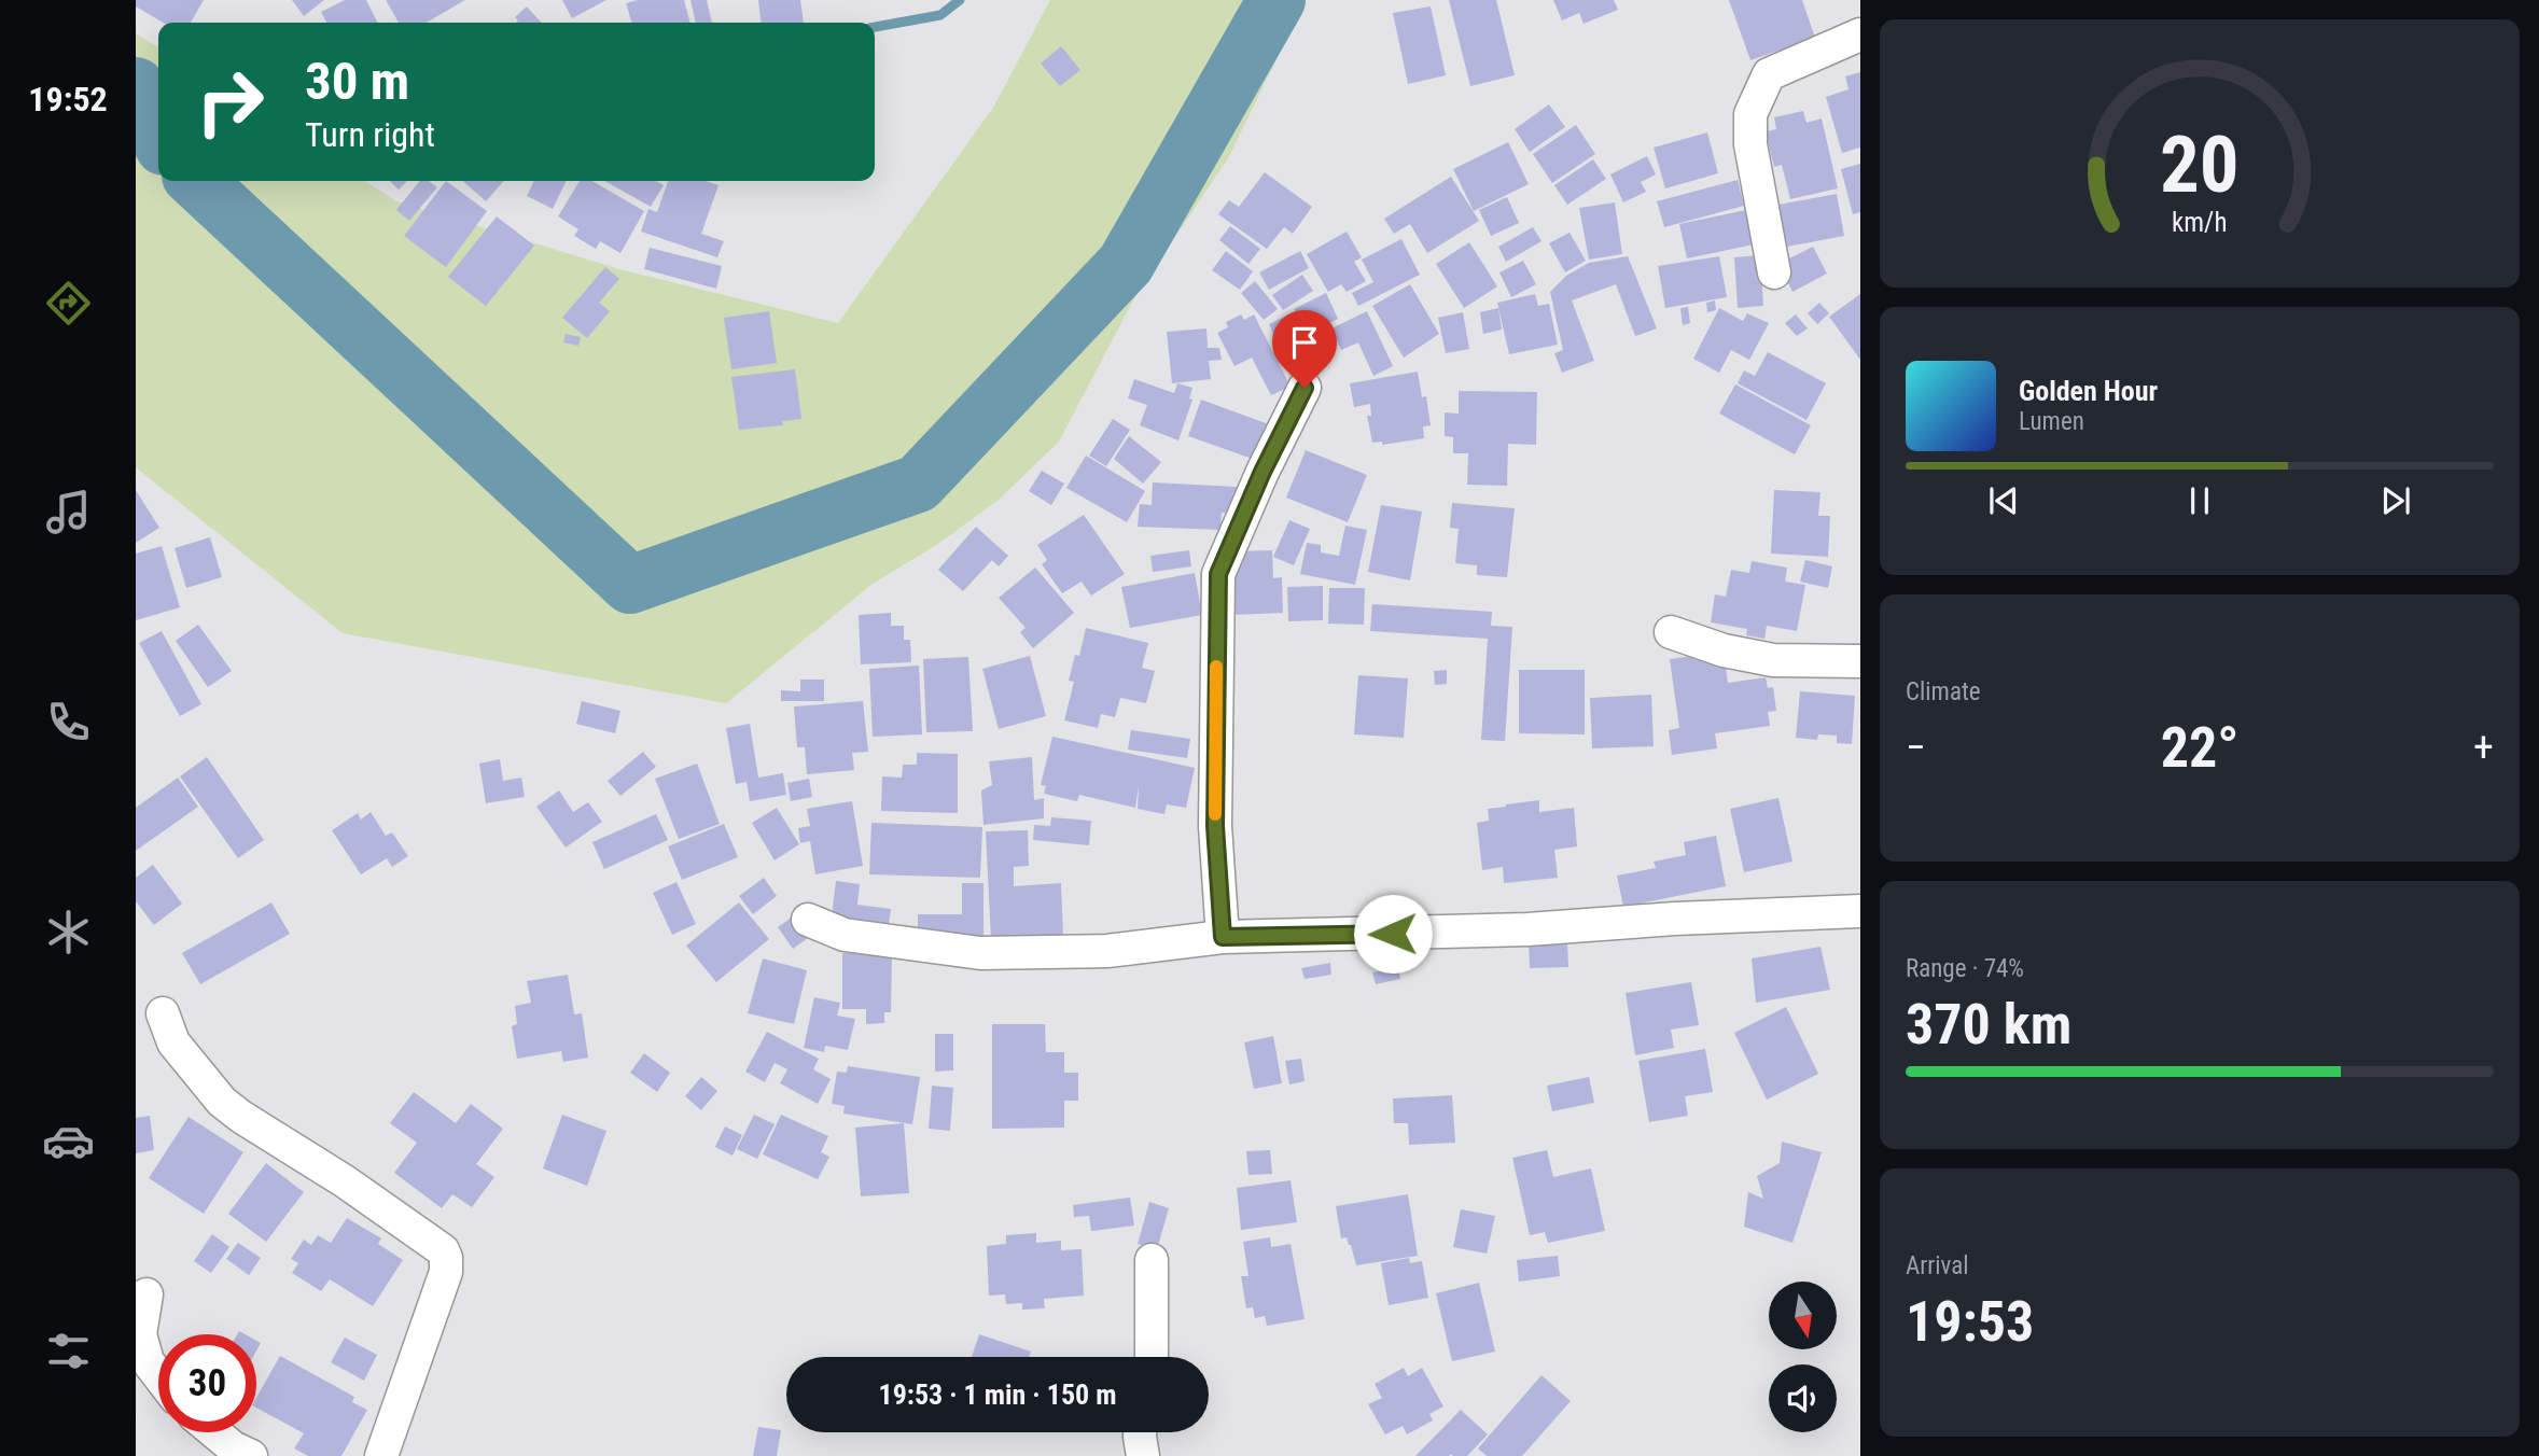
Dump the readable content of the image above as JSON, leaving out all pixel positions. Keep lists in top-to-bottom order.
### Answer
{
  "north": "bottom",
  "page": {
    "tabs": "19:52",
    "turn": ["30 m", "Turn right"],
    "song": ["Golden Hour", "Lumen"],
    "tile": [
      "Climate",
      ["Range · 74%", "370 km"],
      ["Arrival", "19:53"]
    ],
    "heat": ["−", "22°", "+"],
    "limit": "30",
    "trip": "19:53 · 1 min · 150 m",
    "gauge": ["20", "km/h"]
  }
}
